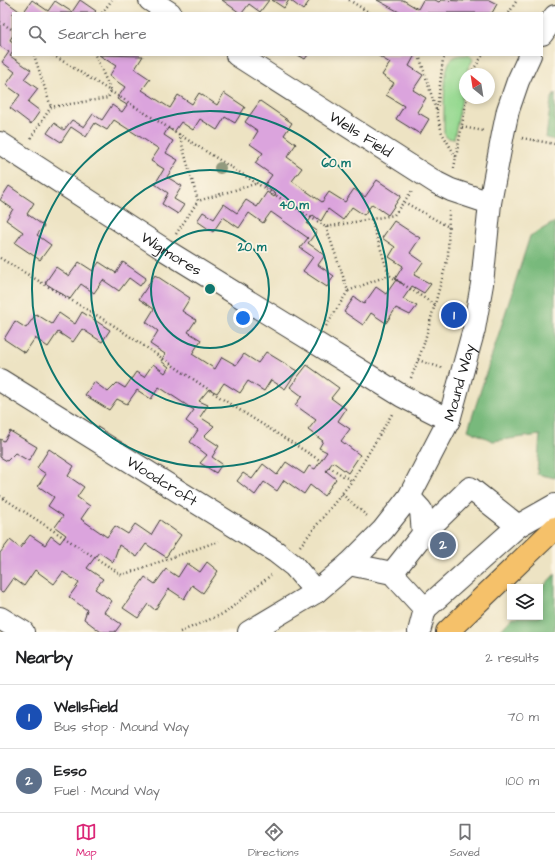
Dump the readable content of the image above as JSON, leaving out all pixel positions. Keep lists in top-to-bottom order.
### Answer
{
  "streets": {
    "street": [
      "Wells Field",
      "Wigmores",
      "Mound Way",
      "Woodcroft"
    ]
  },
  "crossings": [
    ["Wells Field", "Mound Way"],
    ["Wigmores", "Mound Way"],
    ["Mound Way", "Woodcroft"]
  ],
  "north": "top left",
  "page": {
    "search": "Search here",
    "pins": ["1", "2"],
    "heading": ["Nearby", "2 results"],
    "list": [
      {
        "mark": "1",
        "name": "Wellsfield",
        "note": "Bus stop · Mound Way",
        "value": "70 m"
      },
      {
        "mark": "2",
        "name": "Esso",
        "note": "Fuel · Mound Way",
        "value": "100 m"
      }
    ],
    "nav": ["Map", "Directions", "Saved"]
  },
  "rings": ["60 m", "40 m", "20 m"]
}
